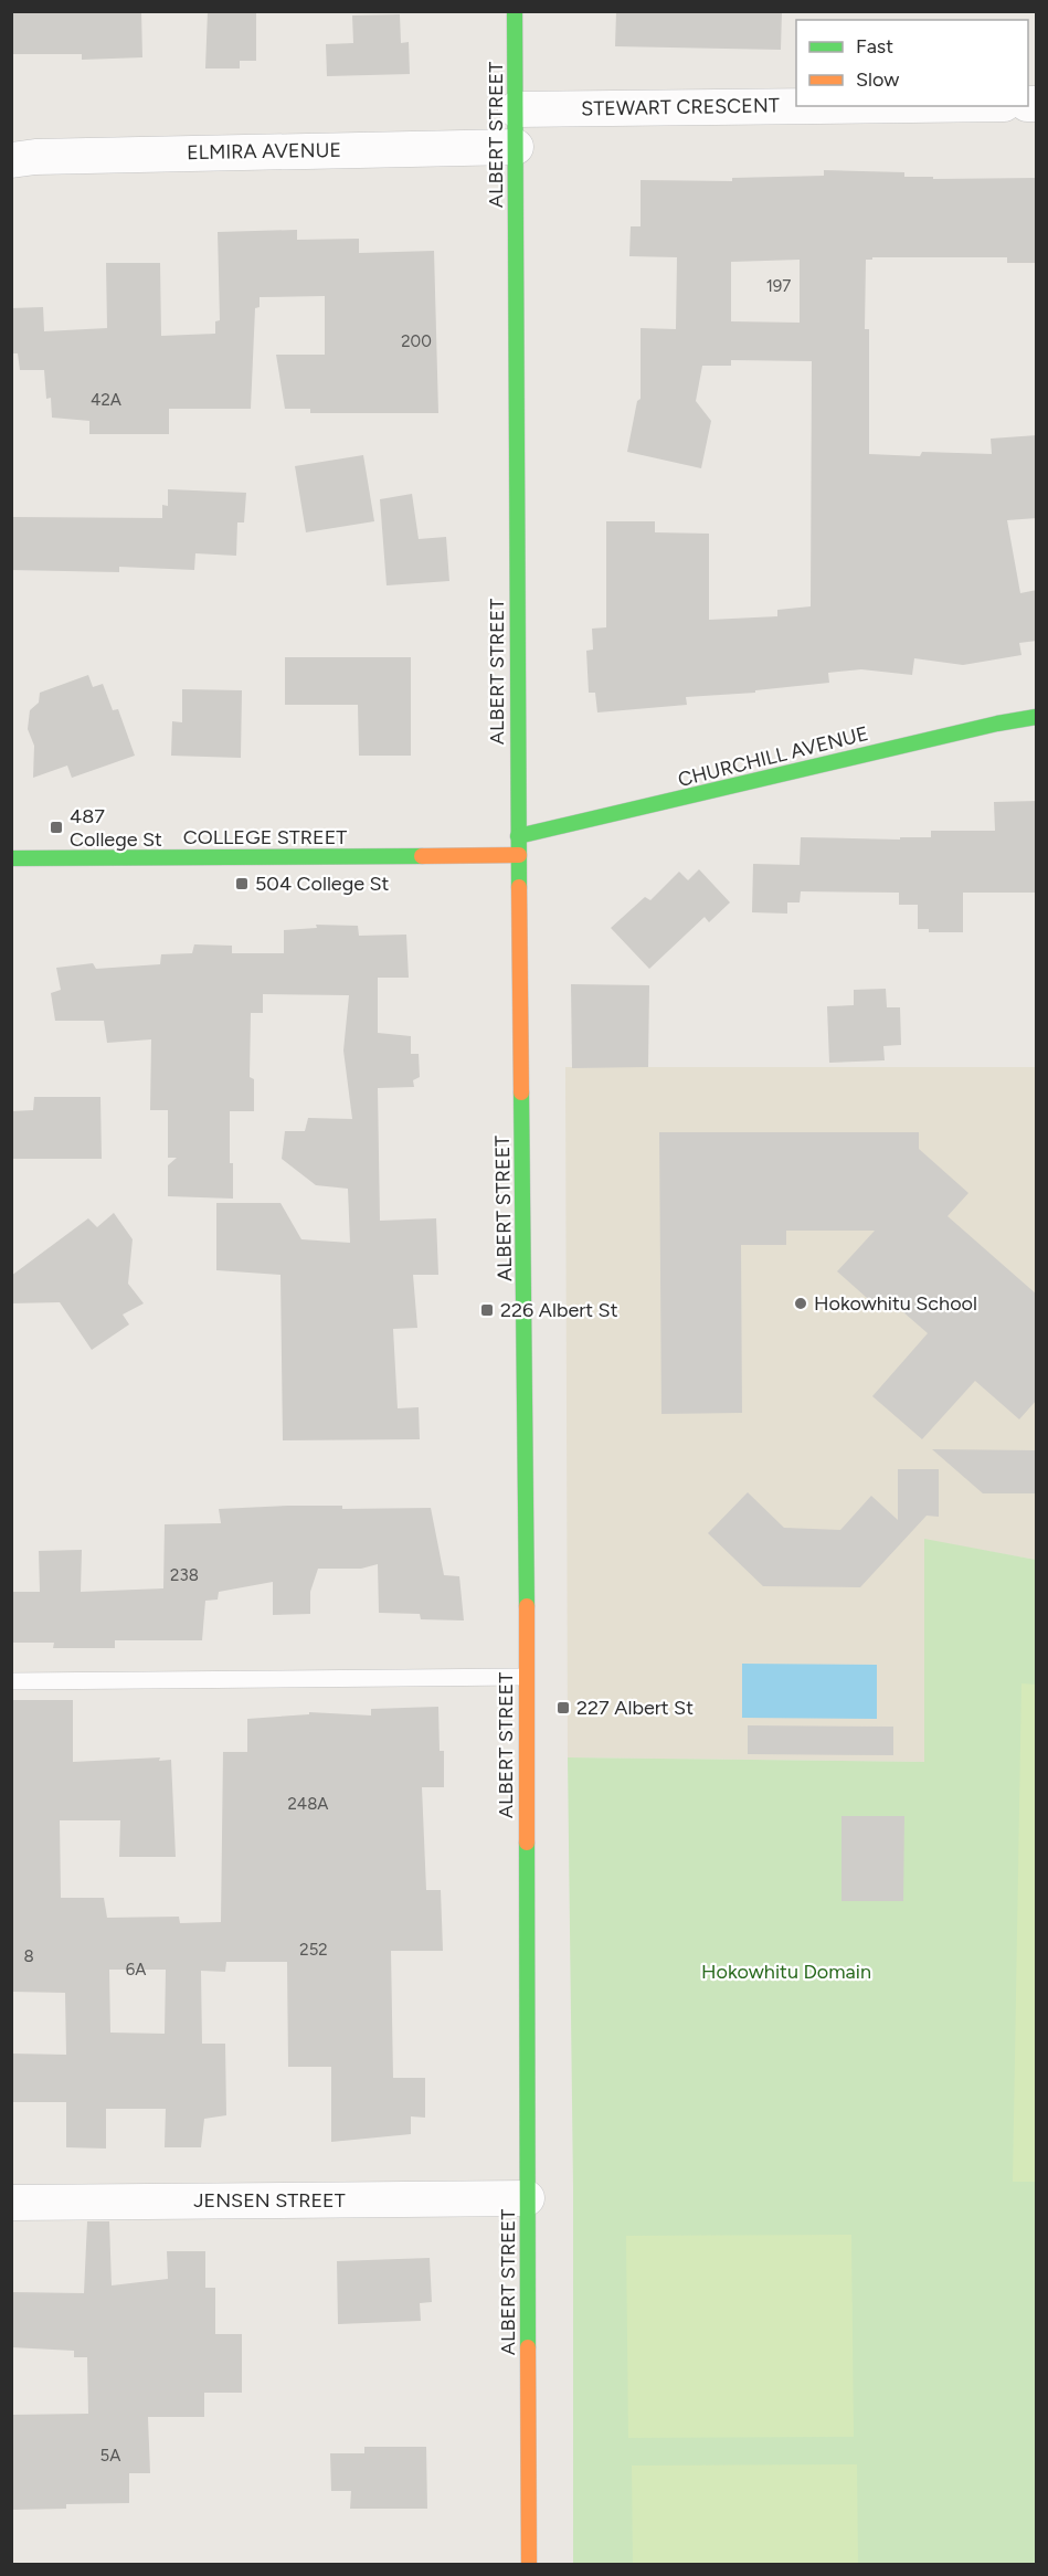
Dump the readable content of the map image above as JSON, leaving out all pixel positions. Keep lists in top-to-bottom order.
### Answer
{
  "streets": {
    "main road": ["ALBERT STREET", "CHURCHILL AVENUE", "COLLEGE STREET"],
    "street": ["STEWART CRESCENT", "ELMIRA AVENUE", "JENSEN STREET"]
  },
  "crossings": [
    ["STEWART CRESCENT", "ALBERT STREET"],
    ["ALBERT STREET", "ELMIRA AVENUE"],
    ["ALBERT STREET", "CHURCHILL AVENUE"],
    ["ALBERT STREET", "COLLEGE STREET"],
    ["ALBERT STREET", "JENSEN STREET"]
  ],
  "parks": ["Hokowhitu Domain"],
  "places": {
    "transit": [
      "487 College St",
      "504 College St",
      "226 Albert St",
      "227 Albert St"
    ],
    "other": ["Hokowhitu School"]
  },
  "house_numbers": [
    "197",
    "200",
    "42A",
    "238",
    "248A",
    "252",
    "8",
    "6A",
    "5A"
  ],
  "legend": ["Fast", "Slow"]
}
